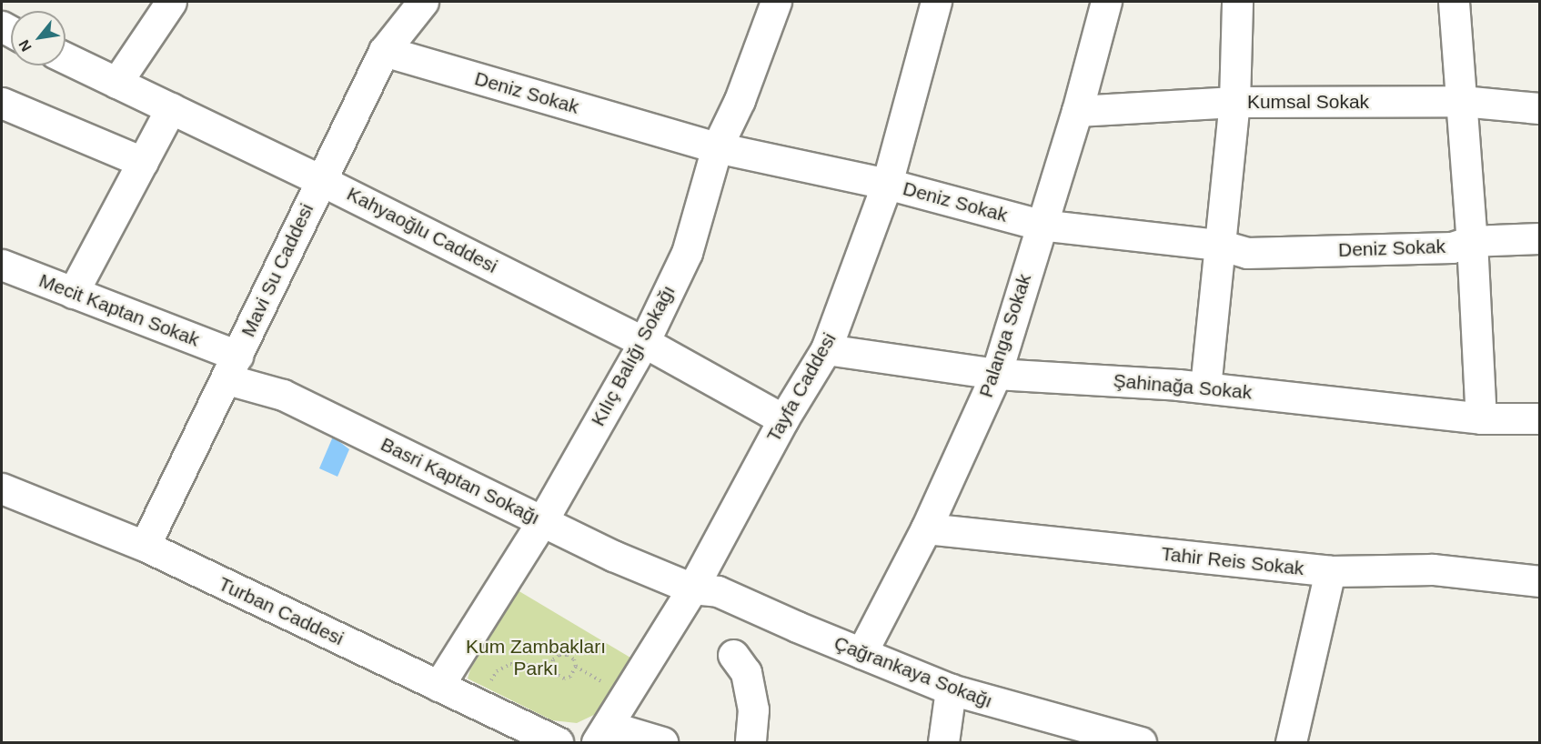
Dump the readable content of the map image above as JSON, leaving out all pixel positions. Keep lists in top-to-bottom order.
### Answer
{
  "streets": {
    "street": [
      "Deniz Sokak",
      "Kumsal Sokak",
      "Kahyaoğlu Caddesi",
      "Mavi Su Caddesi",
      "Mecit Kaptan Sokak",
      "Palanga Sokak",
      "Kılıç Balığı Sokağı",
      "Şahinağa Sokak",
      "Tayfa Caddesi",
      "Basri Kaptan Sokağı",
      "Tahir Reis Sokak",
      "Turban Caddesi",
      "Çağrankaya Sokağı"
    ]
  },
  "crossings": [
    ["Deniz Sokak", "Mavi Su Caddesi"],
    ["Deniz Sokak", "Palanga Sokak"],
    ["Deniz Sokak", "Kılıç Balığı Sokağı"],
    ["Deniz Sokak", "Tayfa Caddesi"],
    ["Kumsal Sokak", "Palanga Sokak"],
    ["Kahyaoğlu Caddesi", "Mavi Su Caddesi"],
    ["Kahyaoğlu Caddesi", "Kılıç Balığı Sokağı"],
    ["Kahyaoğlu Caddesi", "Tayfa Caddesi"],
    ["Mavi Su Caddesi", "Mecit Kaptan Sokak"],
    ["Mavi Su Caddesi", "Basri Kaptan Sokağı"],
    ["Mavi Su Caddesi", "Turban Caddesi"],
    ["Mecit Kaptan Sokak", "Basri Kaptan Sokağı"],
    ["Palanga Sokak", "Şahinağa Sokak"],
    ["Palanga Sokak", "Tahir Reis Sokak"],
    ["Palanga Sokak", "Çağrankaya Sokağı"],
    ["Kılıç Balığı Sokağı", "Basri Kaptan Sokağı"],
    ["Kılıç Balığı Sokağı", "Turban Caddesi"],
    ["Şahinağa Sokak", "Tayfa Caddesi"],
    ["Tayfa Caddesi", "Basri Kaptan Sokağı"],
    ["Tayfa Caddesi", "Çağrankaya Sokağı"],
    ["Basri Kaptan Sokağı", "Çağrankaya Sokağı"]
  ],
  "parks": ["Kum Zambakları Parkı"],
  "north": "bottom left"
}
